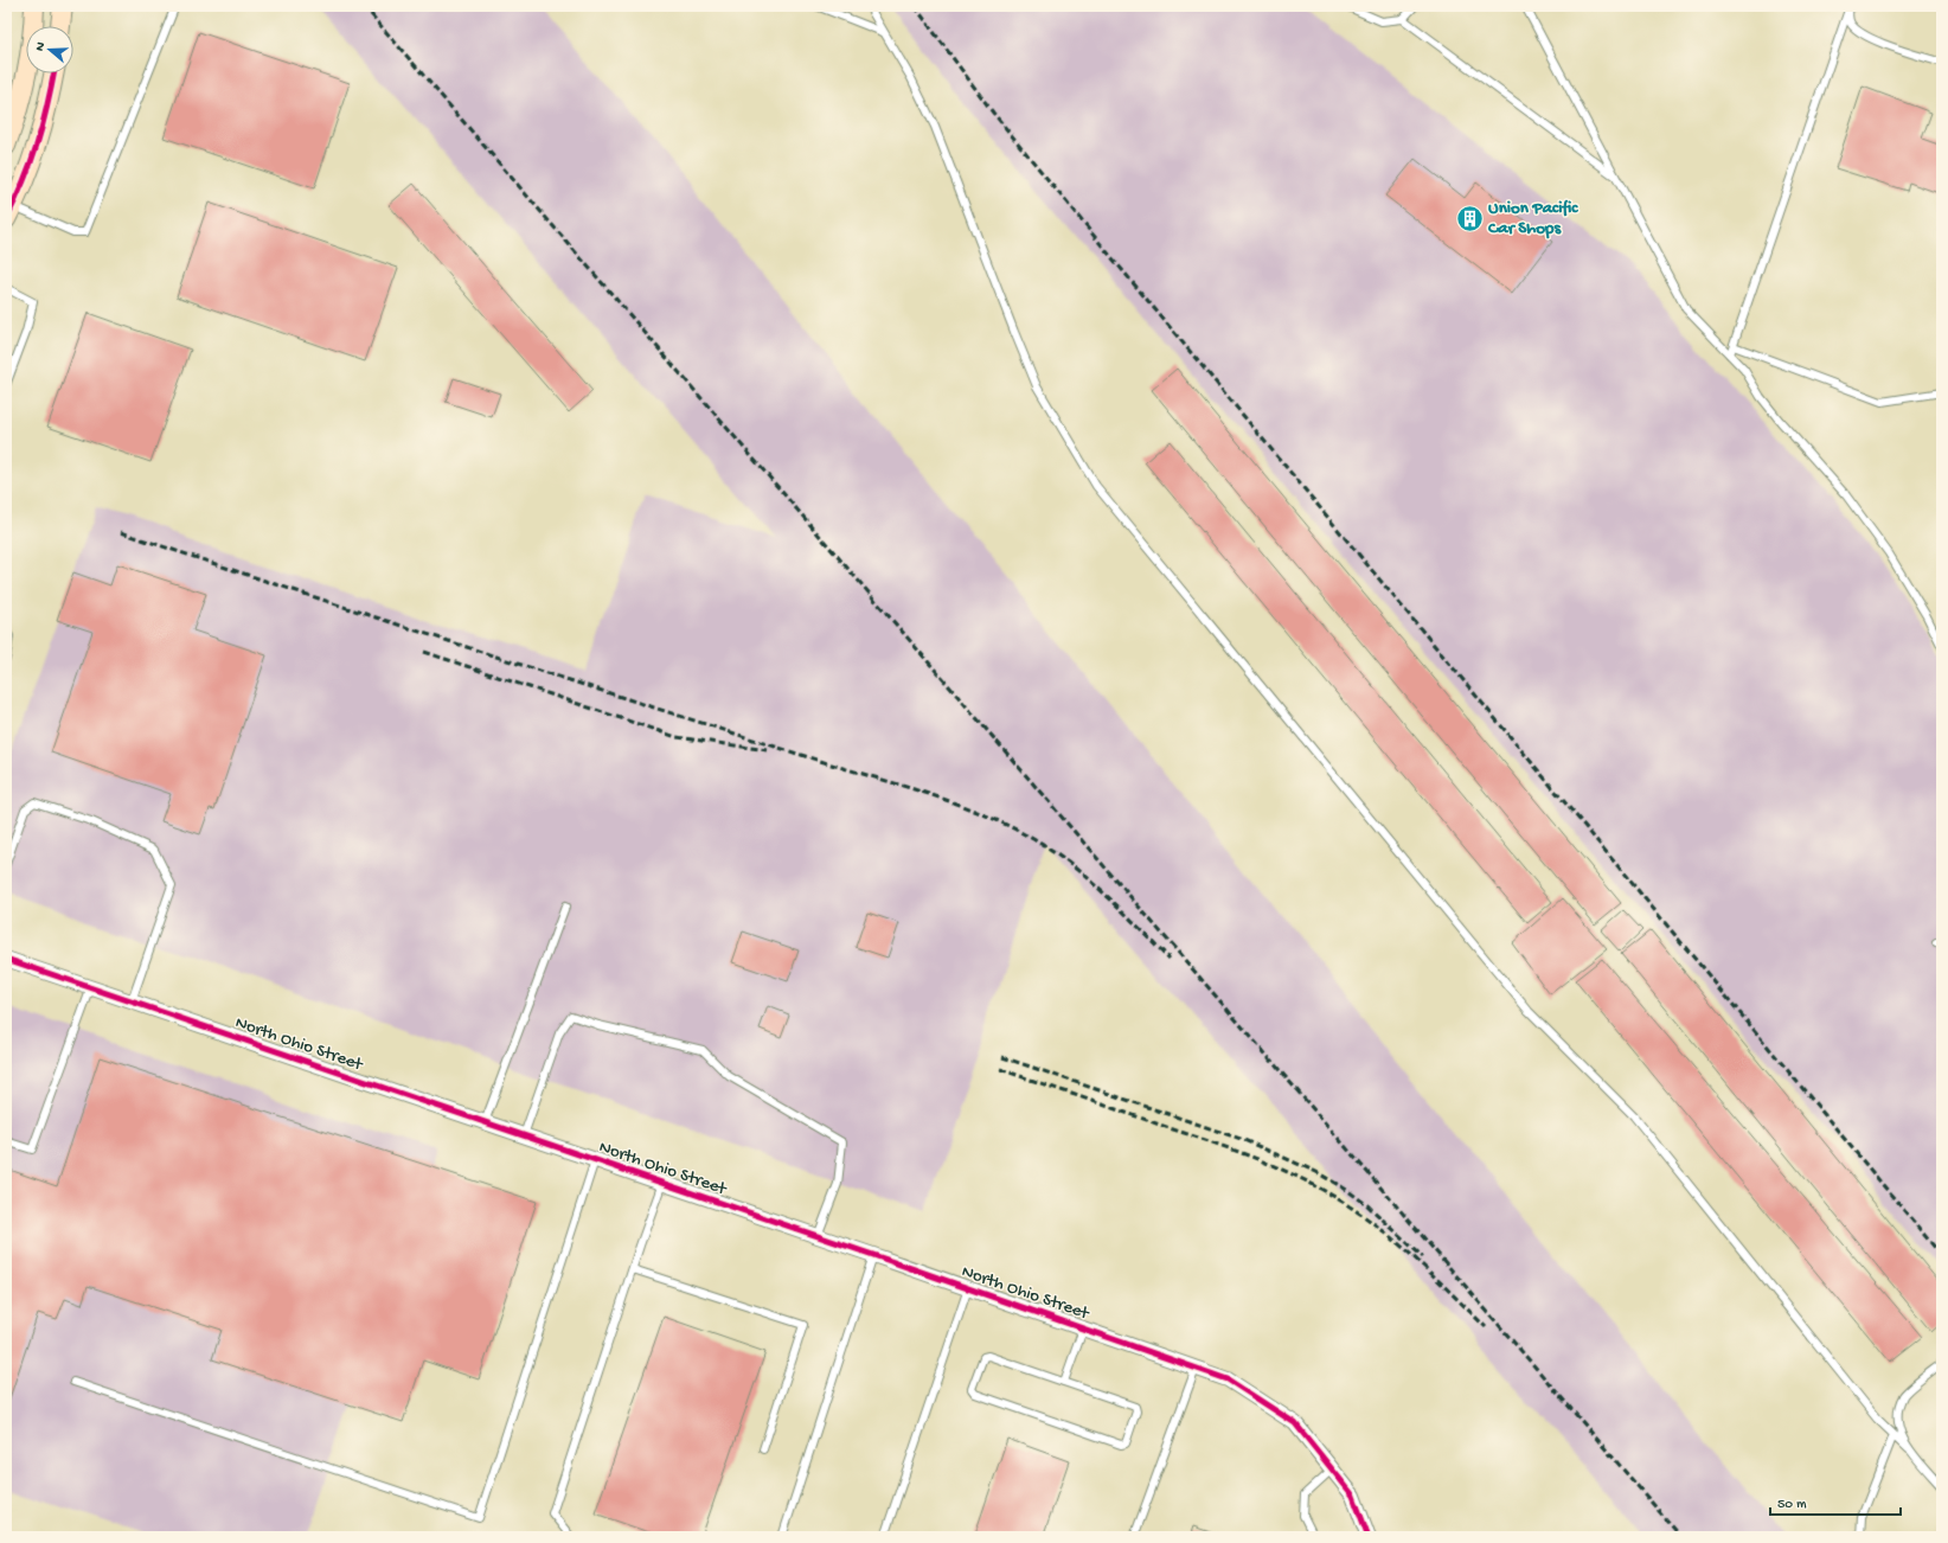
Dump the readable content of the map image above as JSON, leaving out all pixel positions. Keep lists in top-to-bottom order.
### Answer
{
  "streets": {
    "street": ["North Ohio Street"]
  },
  "places": {
    "building": ["Union Pacific Car Shops"]
  },
  "scale_bar": "50 m",
  "north": "left"
}
